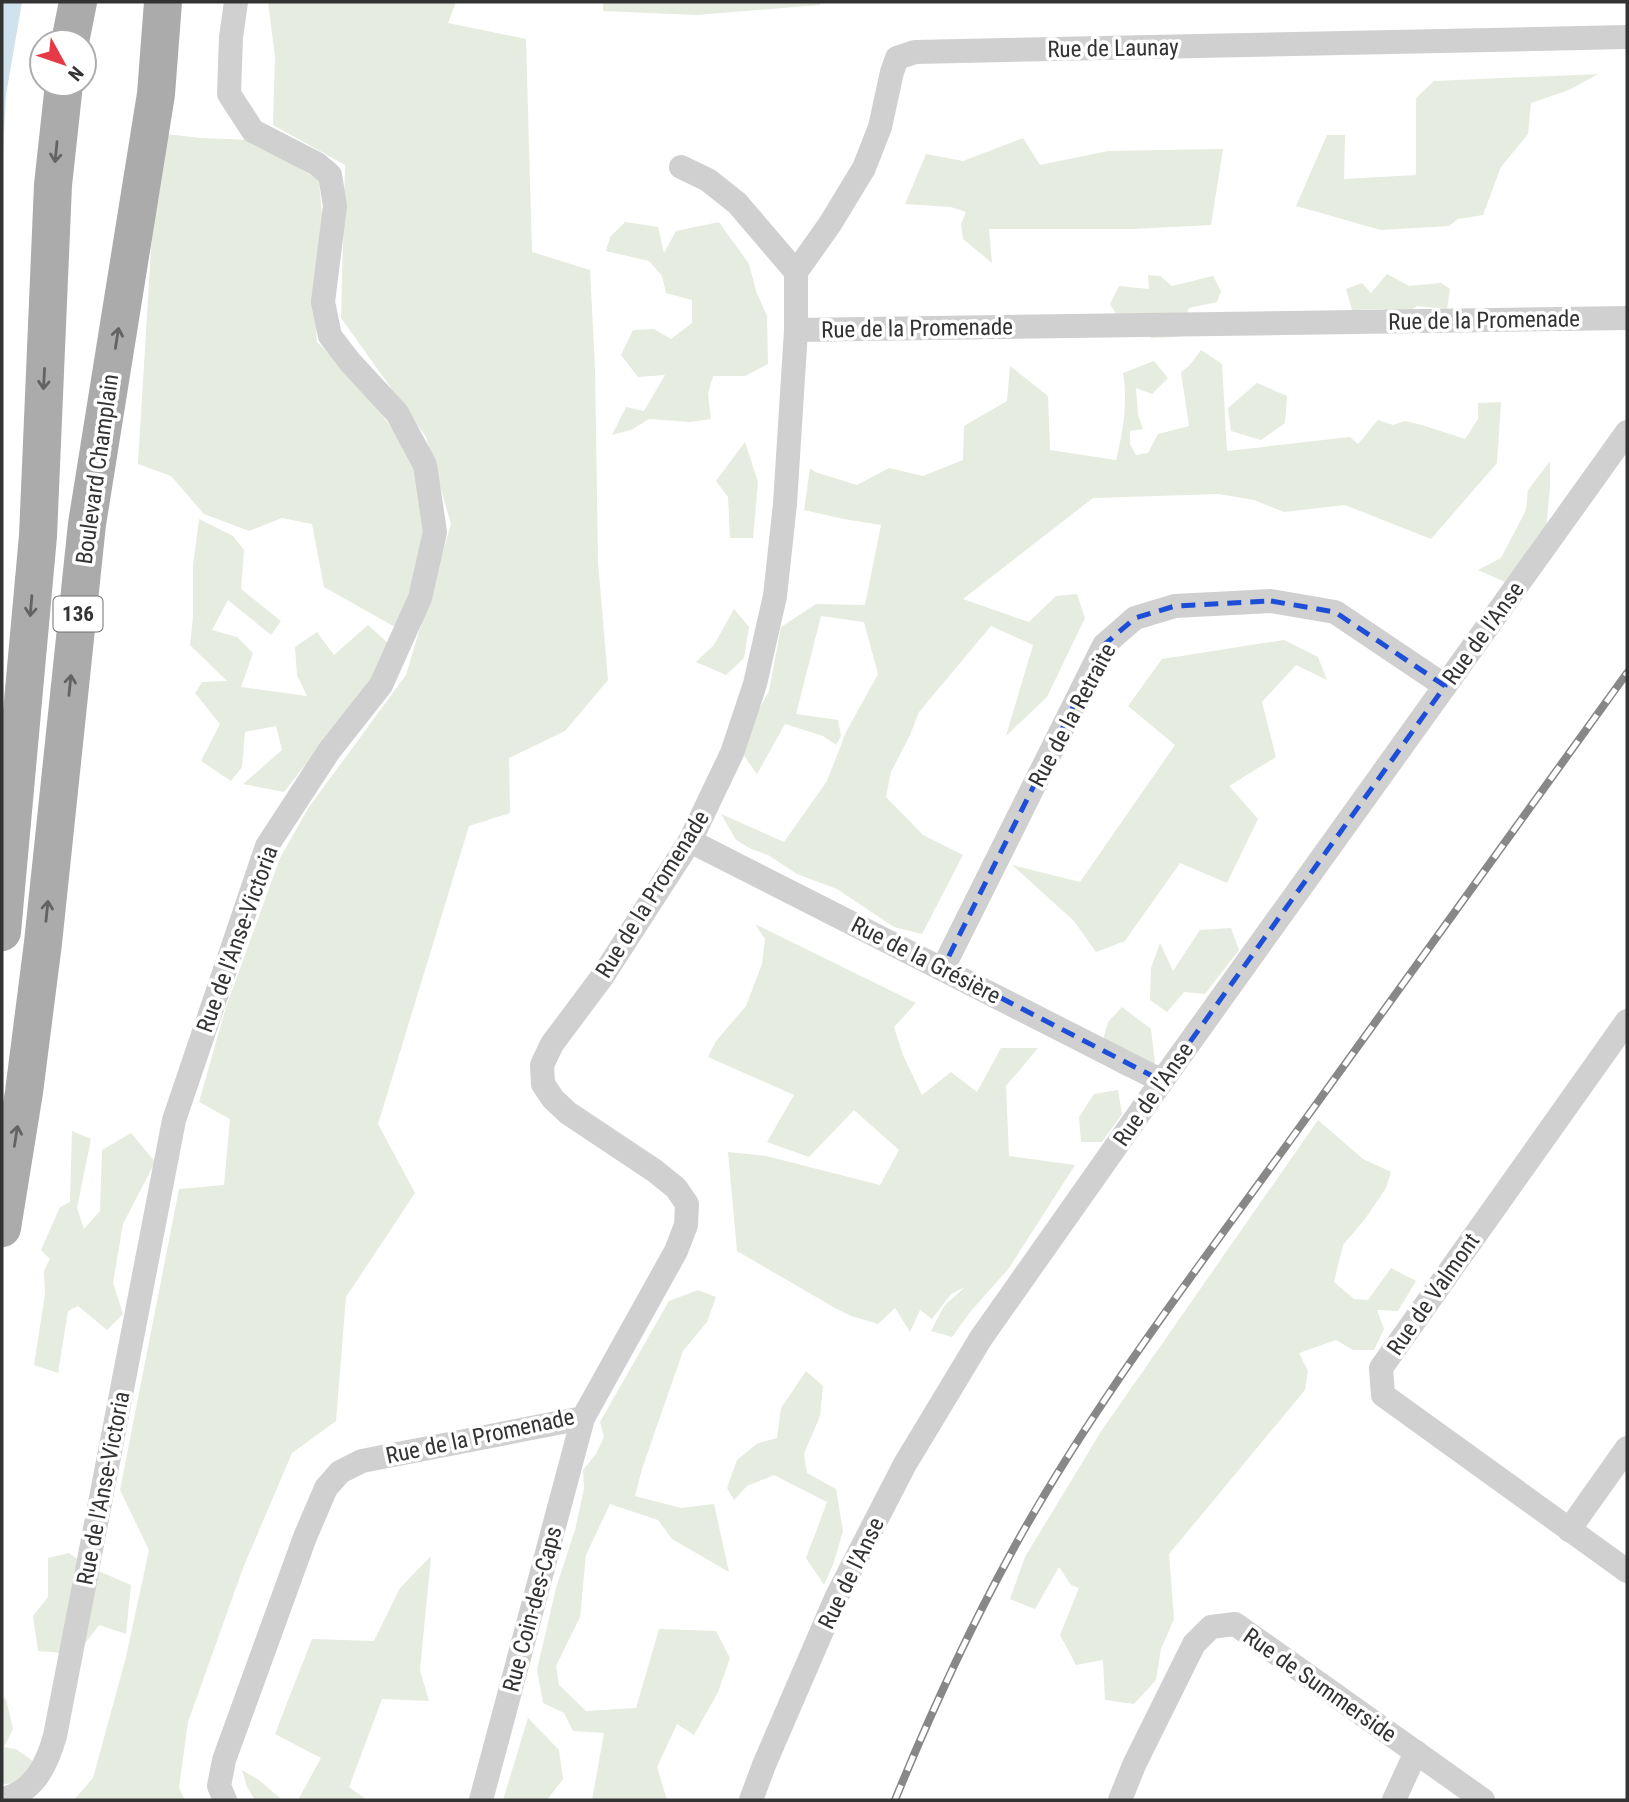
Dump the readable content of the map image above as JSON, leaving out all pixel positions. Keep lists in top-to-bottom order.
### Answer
{
  "streets": {
    "main road": ["Boulevard Champlain", "136"],
    "street": [
      "Rue de Launay",
      "Rue de la Promenade",
      "Rue de l'Anse",
      "Rue de la Retraite",
      "Rue de l'Anse-Victoria",
      "Rue de la Grésière",
      "Rue de Valmont",
      "Rue Coin-des-Caps",
      "Rue de Summerside"
    ]
  },
  "crossings": [
    ["Rue de la Promenade", "Rue de la Grésière"],
    ["Rue de la Promenade", "Rue Coin-des-Caps"],
    ["Rue de l'Anse", "Rue de la Retraite"],
    ["Rue de l'Anse", "Rue de la Grésière"],
    ["Rue de la Retraite", "Rue de la Grésière"]
  ],
  "north": "bottom right"
}
